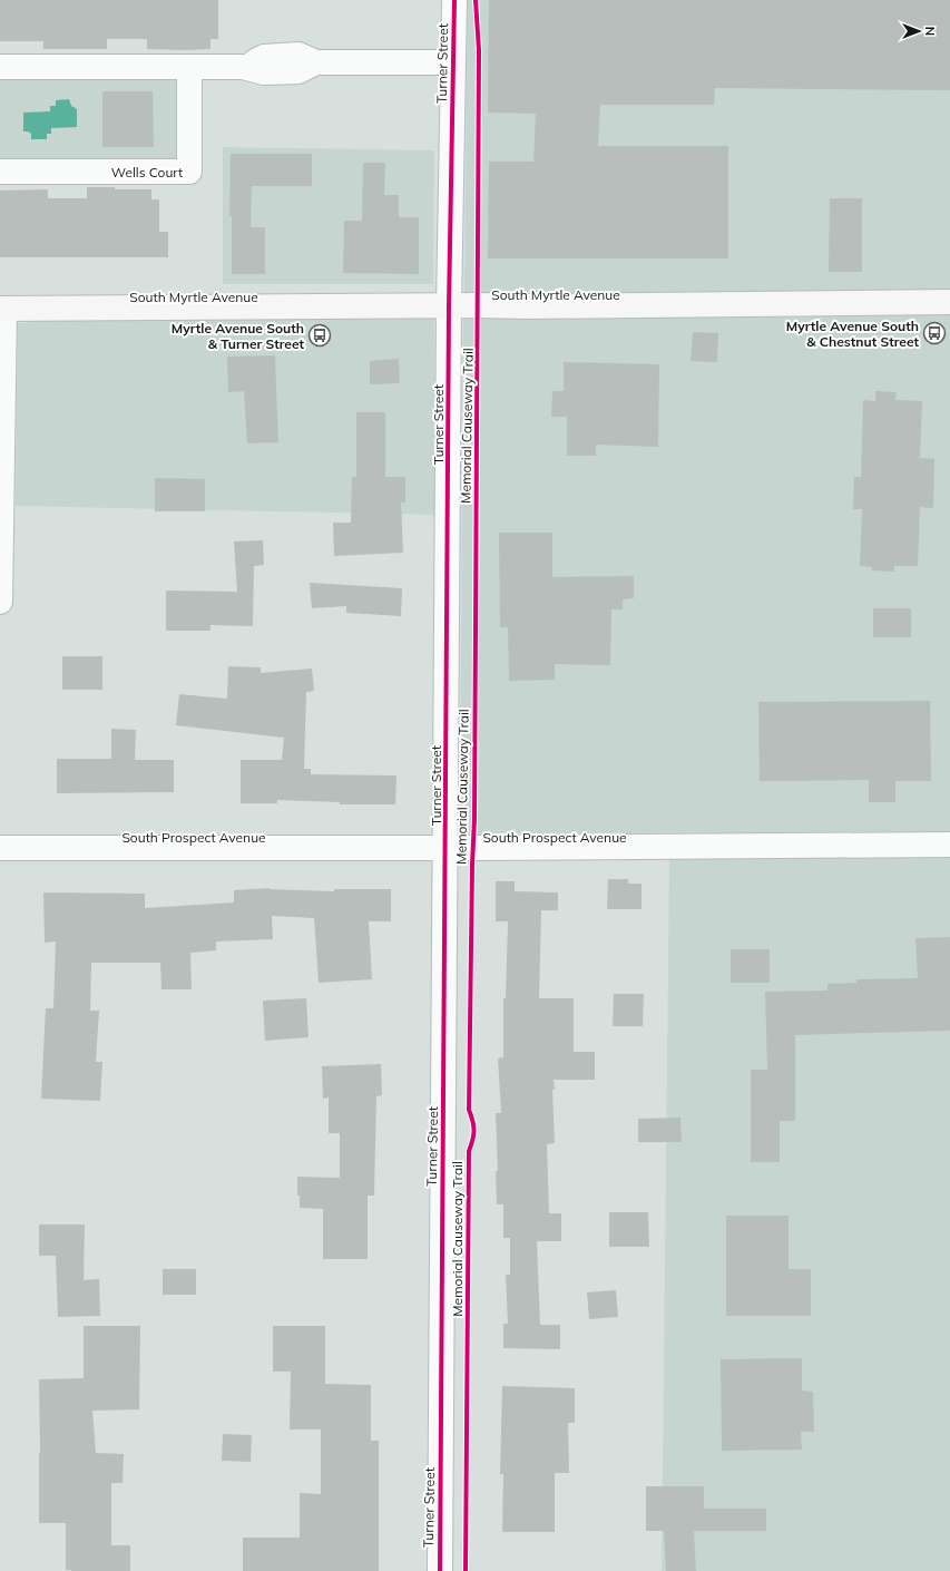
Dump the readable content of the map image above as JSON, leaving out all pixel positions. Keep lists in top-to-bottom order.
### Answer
{
  "streets": {
    "main road": ["South Myrtle Avenue"],
    "street": ["Turner Street", "Wells Court", "South Prospect Avenue"],
    "cycle path": ["Memorial Causeway Trail"]
  },
  "crossings": [
    ["Turner Street", "South Myrtle Avenue"],
    ["Turner Street", "South Prospect Avenue"]
  ],
  "places": {
    "bus stop": ["Myrtle Avenue South & Chestnut Street", "Myrtle Avenue South & Turner Street"]
  },
  "north": "right"
}
